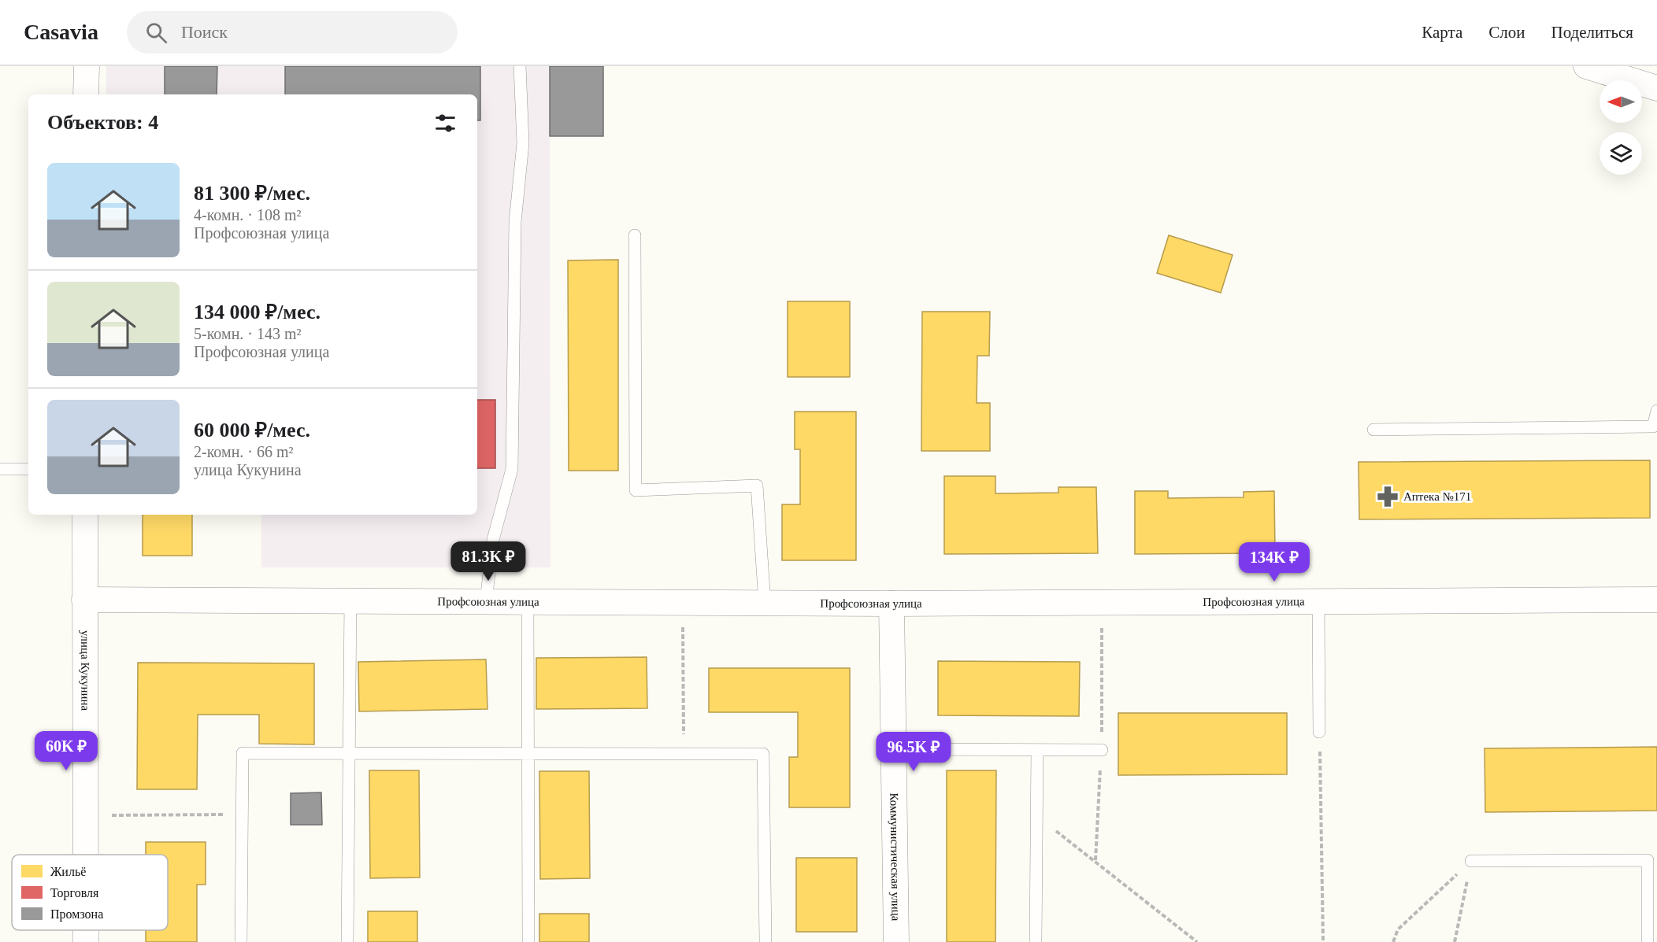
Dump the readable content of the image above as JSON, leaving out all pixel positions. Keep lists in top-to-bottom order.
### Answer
{
  "streets": {
    "street": ["Профсоюзная улица", "улица Кукунина", "Коммунистическая улица"]
  },
  "crossings": [
    ["Профсоюзная улица", "улица Кукунина"],
    ["Профсоюзная улица", "Коммунистическая улица"]
  ],
  "places": {
    "pharmacy": ["Аптека №171"]
  },
  "legend": ["Жильё", "Торговля", "Промзона"],
  "north": "left",
  "page": {
    "header": "Casavia",
    "search": "Поиск",
    "nav": ["Карта", "Слои", "Поделиться"],
    "heading": "Объектов: 4",
    "list": [
      {
        "name": "81 300 ₽/мес.",
        "note": "4-комн. · 108 m² · Профсоюзная улица"
      },
      {
        "name": "134 000 ₽/мес.",
        "note": "5-комн. · 143 m² · Профсоюзная улица"
      },
      {
        "name": "60 000 ₽/мес.",
        "note": "2-комн. · 66 m² · улица Кукунина"
      }
    ],
    "price": [
      "81.3K ₽",
      "134K ₽",
      "60K ₽",
      "96.5K ₽"
    ]
  }
}
